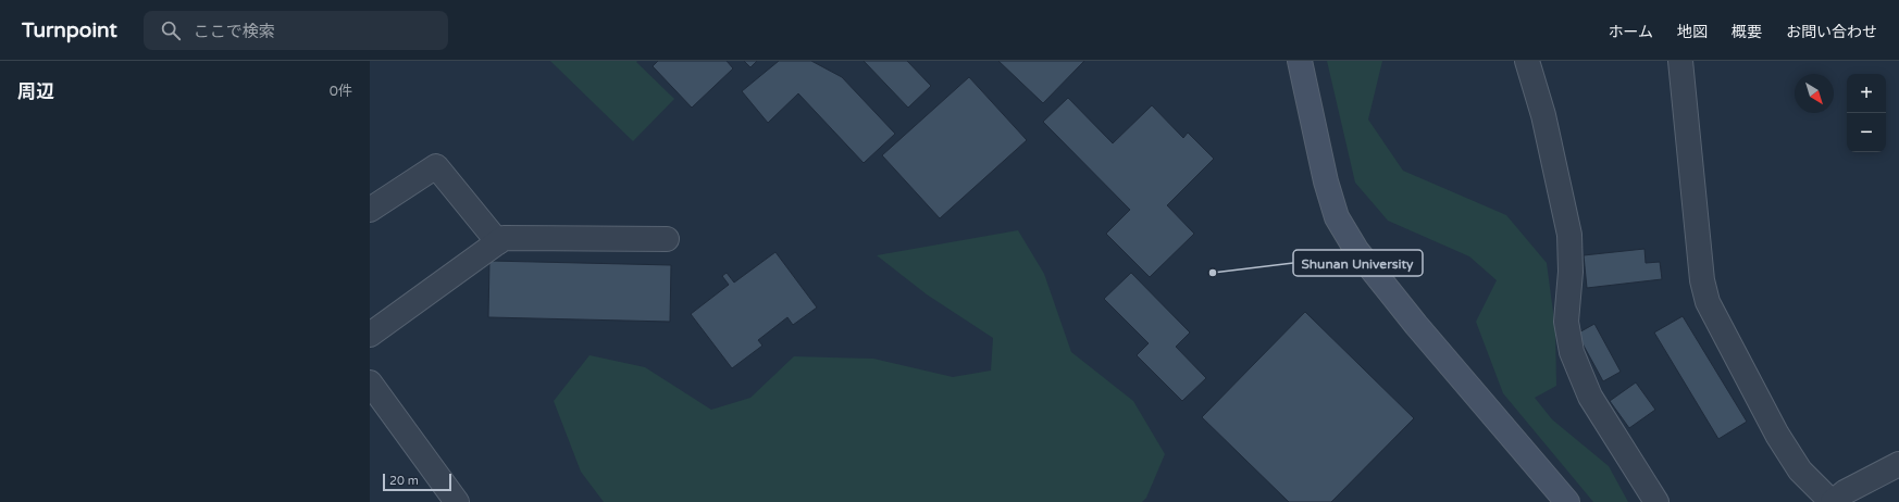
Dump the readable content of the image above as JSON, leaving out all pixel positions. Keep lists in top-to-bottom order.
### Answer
{
  "places": ["Shunan University"],
  "scale_bar": "20 m",
  "north": "bottom right",
  "page": {
    "header": "Turnpoint",
    "search": "ここで検索",
    "nav": [
      "ホーム",
      "地図",
      "概要",
      "お問い合わせ"
    ],
    "heading": ["周辺", "0件"],
    "map_buttons": ["+", "−"],
    "scale": "20 m"
  }
}
